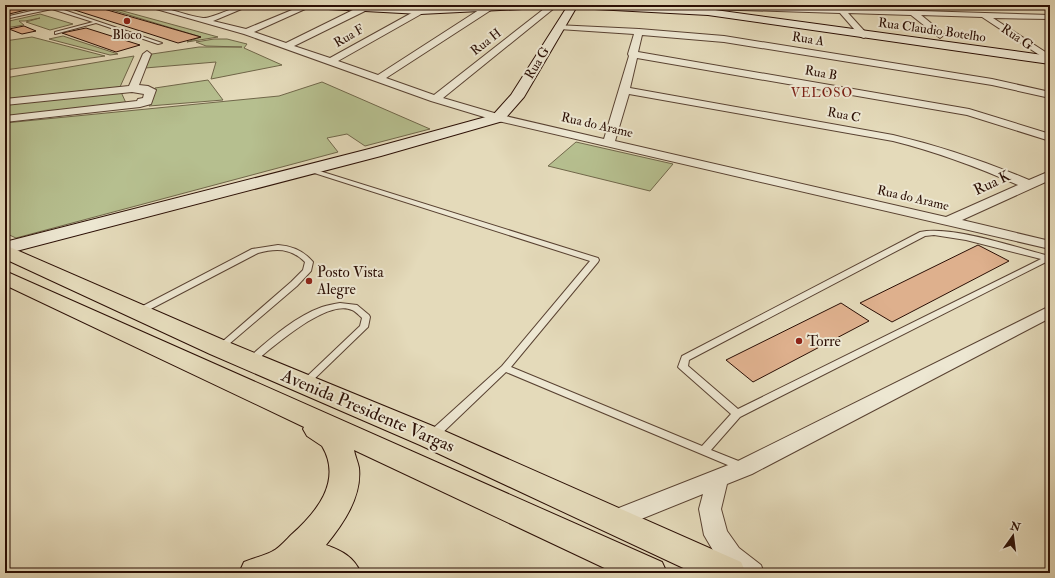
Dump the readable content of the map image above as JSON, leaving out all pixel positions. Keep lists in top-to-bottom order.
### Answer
{
  "streets": {
    "main road": ["Avenida Presidente Vargas"],
    "street": [
      "Rua Claudio Botelho",
      "Rua F",
      "Rua G",
      "Rua A",
      "Rua H",
      "Rua B",
      "Rua C",
      "Rua do Arame",
      "Rua K"
    ]
  },
  "crossings": [
    ["Rua Claudio Botelho", "Rua G"],
    ["Rua F", "Rua do Arame"],
    ["Rua G", "Rua A"],
    ["Rua G", "Rua do Arame"],
    ["Rua H", "Rua do Arame"],
    ["Rua C", "Rua K"],
    ["Rua do Arame", "Rua K"]
  ],
  "districts": ["VELOSO"],
  "places": ["Bloco", "Posto Vista Alegre", "Torre"],
  "north": "top"
}
